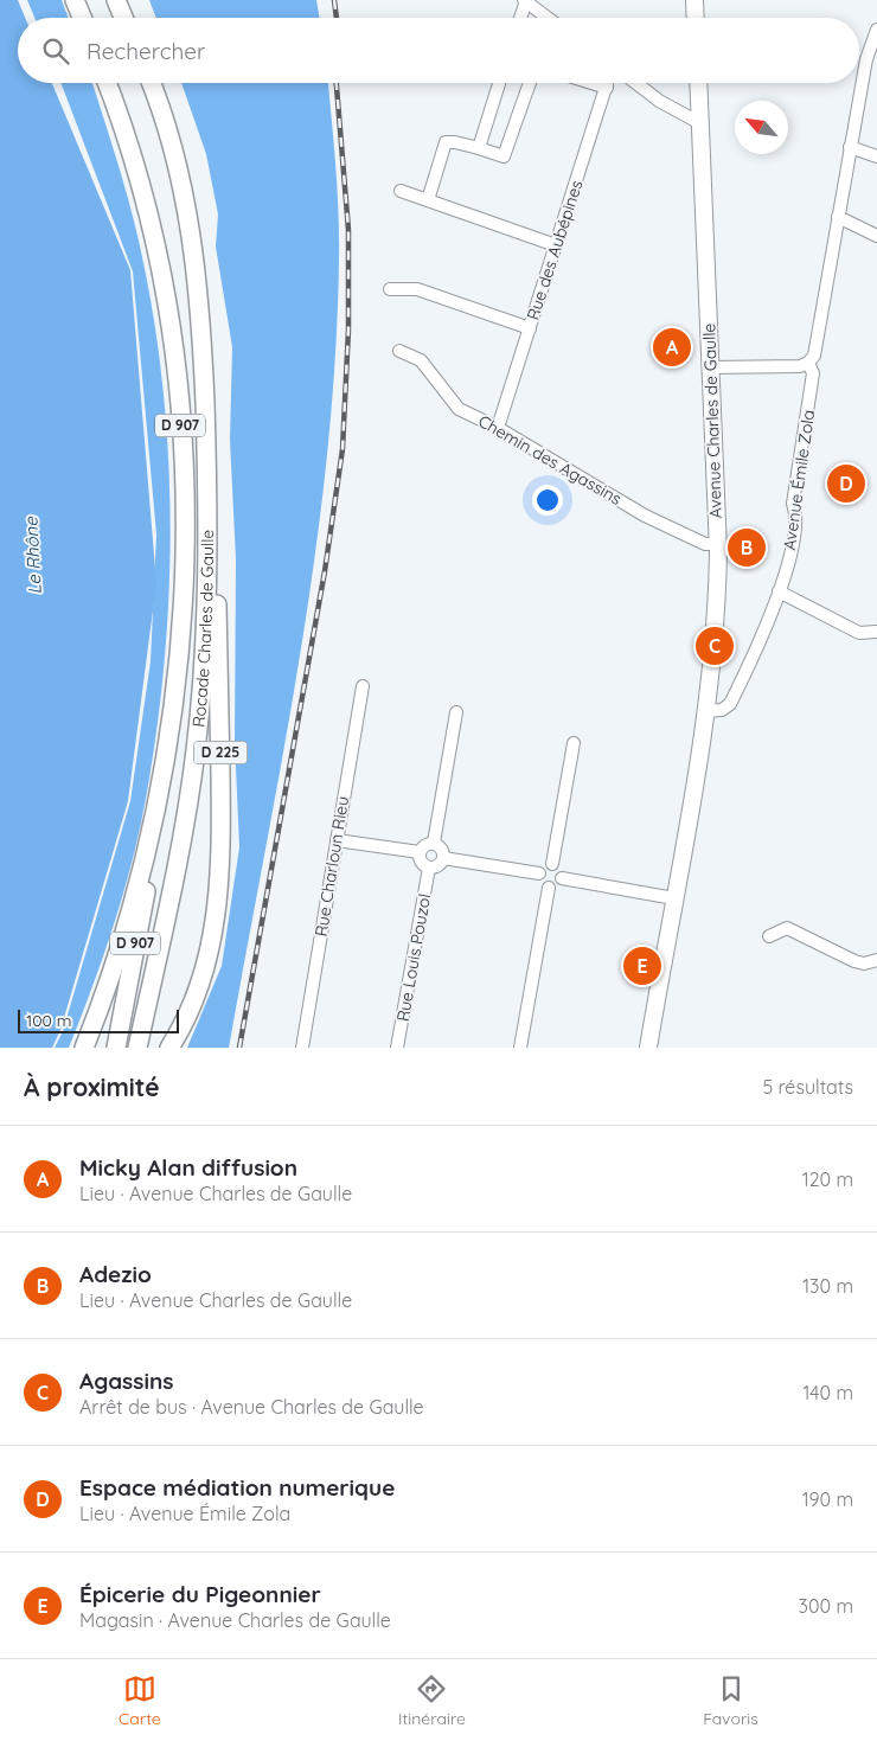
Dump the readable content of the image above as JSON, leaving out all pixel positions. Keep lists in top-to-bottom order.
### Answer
{
  "streets": {
    "highway": ["D 907", "Rocade Charles de Gaulle", "D 225"],
    "main road": ["Avenue Charles de Gaulle"],
    "street": [
      "Rue des Aubépines",
      "Chemin des Agassins",
      "Avenue Émile Zola",
      "Rue Charloun Rieu",
      "Rue Louis Pouzol"
    ]
  },
  "crossings": [
    ["Rue des Aubépines", "Chemin des Agassins"],
    ["Avenue Charles de Gaulle", "Chemin des Agassins"],
    ["Avenue Charles de Gaulle", "Avenue Émile Zola"],
    ["D 907", "Rocade Charles de Gaulle"],
    ["D 907", "D 225"],
    ["Rocade Charles de Gaulle", "D 225"]
  ],
  "water": ["Le Rhône"],
  "scale_bar": "100 m",
  "north": "top left",
  "page": {
    "search": "Rechercher",
    "pins": [
      "A",
      "D",
      "B",
      "C",
      "E"
    ],
    "scale": "100 m",
    "heading": ["À proximité", "5 résultats"],
    "list": [
      {
        "mark": "A",
        "name": "Micky Alan diffusion",
        "note": "Lieu · Avenue Charles de Gaulle",
        "value": "120 m"
      },
      {
        "mark": "B",
        "name": "Adezio",
        "note": "Lieu · Avenue Charles de Gaulle",
        "value": "130 m"
      },
      {
        "mark": "C",
        "name": "Agassins",
        "note": "Arrêt de bus · Avenue Charles de Gaulle",
        "value": "140 m"
      },
      {
        "mark": "D",
        "name": "Espace médiation numerique",
        "note": "Lieu · Avenue Émile Zola",
        "value": "190 m"
      },
      {
        "mark": "E",
        "name": "Épicerie du Pigeonnier",
        "note": "Magasin · Avenue Charles de Gaulle",
        "value": "300 m"
      }
    ],
    "nav": ["Carte", "Itinéraire", "Favoris"]
  }
}
